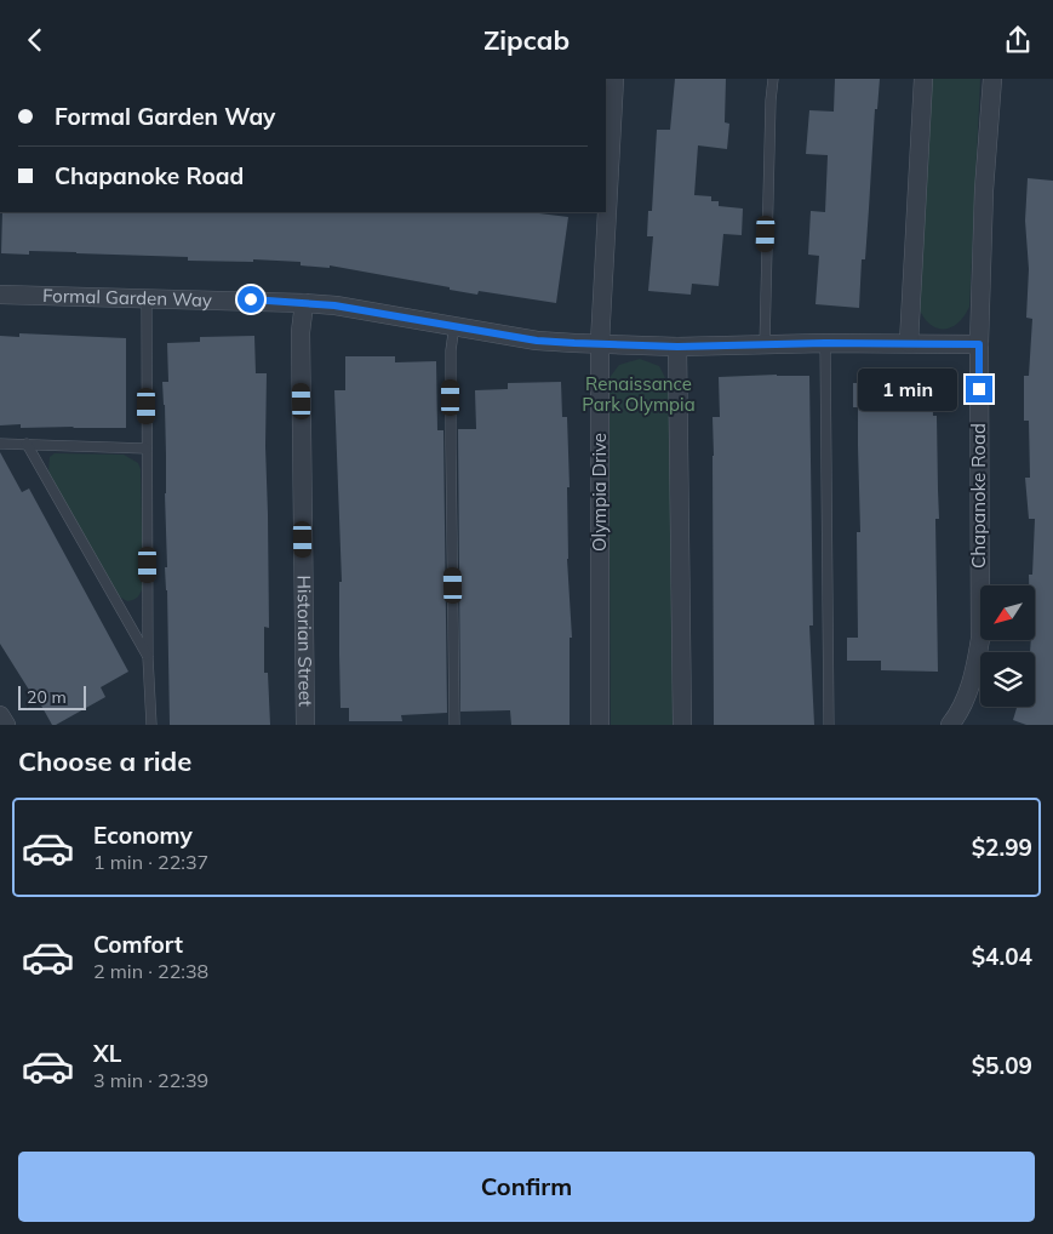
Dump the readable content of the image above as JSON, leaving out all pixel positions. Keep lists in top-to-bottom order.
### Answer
{
  "streets": {
    "street": [
      "Formal Garden Way",
      "Olympia Drive",
      "Chapanoke Road",
      "Historian Street"
    ]
  },
  "crossings": [
    ["Formal Garden Way", "Olympia Drive"],
    ["Formal Garden Way", "Chapanoke Road"],
    ["Formal Garden Way", "Historian Street"]
  ],
  "parks": ["Renaissance Park Olympia"],
  "scale_bar": "20 m",
  "north": "bottom left",
  "page": {
    "header": "Zipcab",
    "banner": ["Formal Garden Way", "Chapanoke Road"],
    "bubble": "1 min",
    "scale": "20 m",
    "heading": "Choose a ride",
    "list": [
      {
        "name": "Economy",
        "note": "1 min · 22:37",
        "value": "$2.99"
      },
      {
        "name": "Comfort",
        "note": "2 min · 22:38",
        "value": "$4.04"
      },
      {
        "name": "XL",
        "note": "3 min · 22:39",
        "value": "$5.09"
      }
    ],
    "buttons": "Confirm"
  }
}
